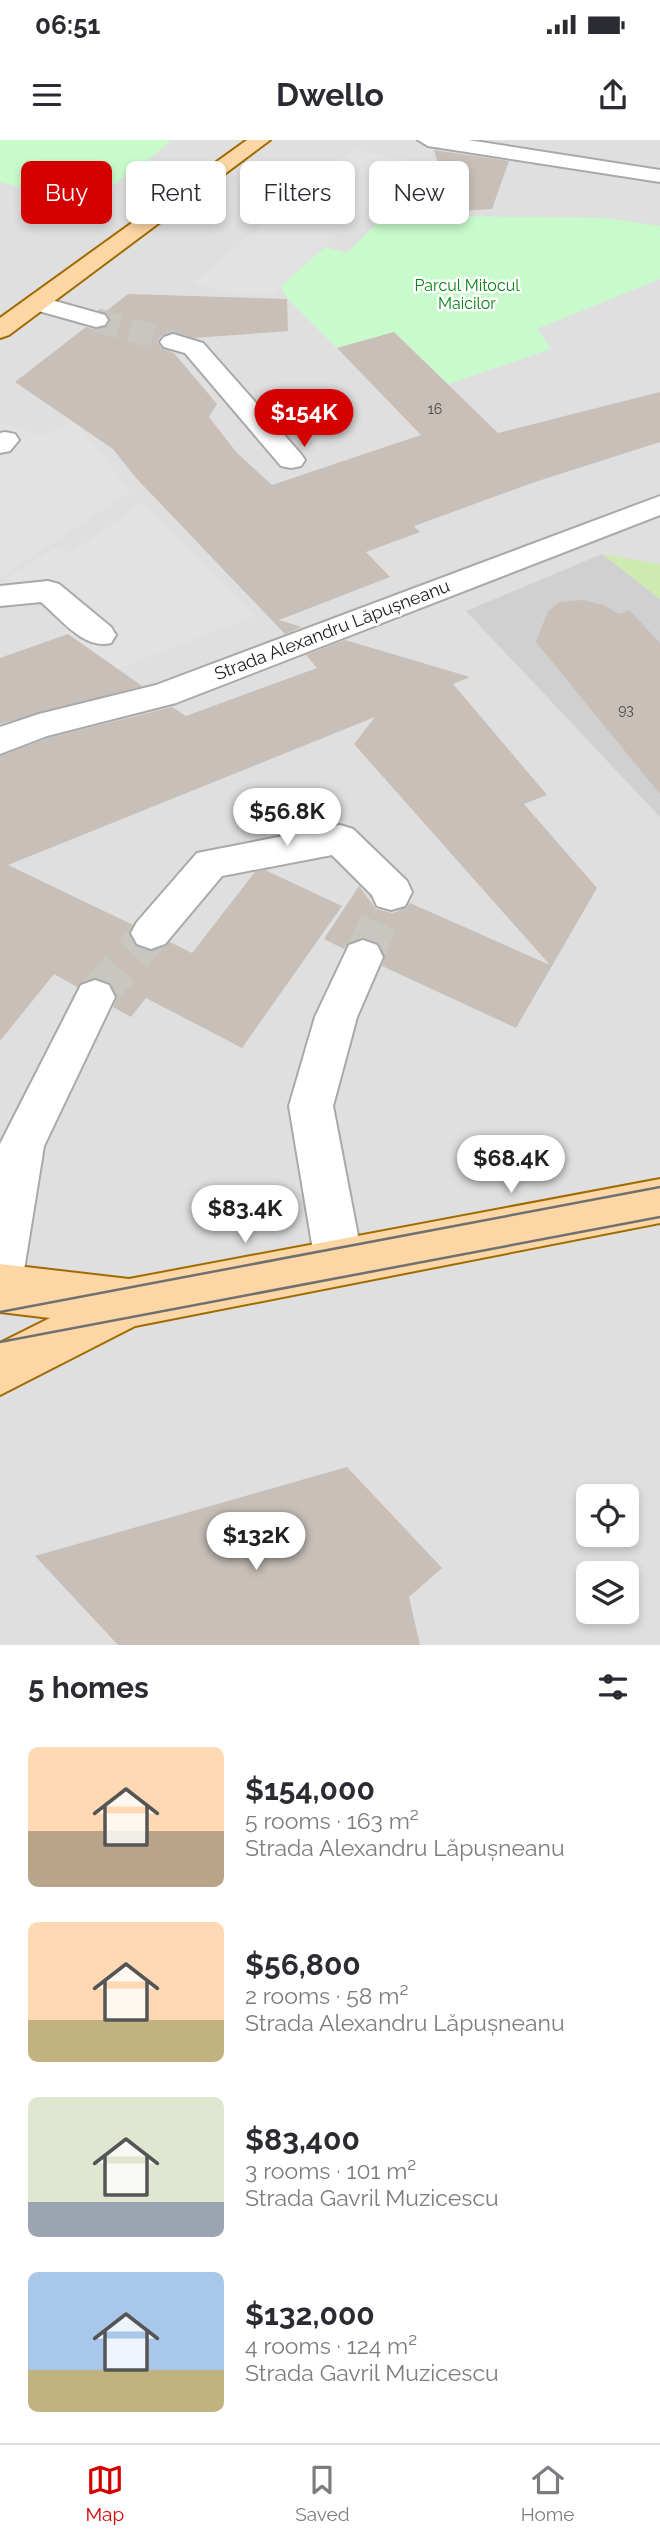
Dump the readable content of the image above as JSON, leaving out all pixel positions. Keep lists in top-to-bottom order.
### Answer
{
  "streets": {
    "street": ["Strada Alexandru Lăpușneanu"]
  },
  "parks": ["Parcul Mitocul Maicilor"],
  "house_numbers": ["16", "93"],
  "page": {
    "status": "06:51",
    "header": "Dwello",
    "chip": [
      "Buy",
      "Rent",
      "Filters",
      "New"
    ],
    "price": [
      "$154K",
      "$56.8K",
      "$68.4K",
      "$83.4K",
      "$132K"
    ],
    "heading": "5 homes",
    "list": [
      {
        "name": "$154,000",
        "note": "5 rooms · 163 m² · Strada Alexandru Lăpușneanu"
      },
      {
        "name": "$56,800",
        "note": "2 rooms · 58 m² · Strada Alexandru Lăpușneanu"
      },
      {
        "name": "$83,400",
        "note": "3 rooms · 101 m² · Strada Gavril Muzicescu"
      },
      {
        "name": "$132,000",
        "note": "4 rooms · 124 m² · Strada Gavril Muzicescu"
      }
    ],
    "tabs": ["Map", "Saved", "Home"]
  }
}
